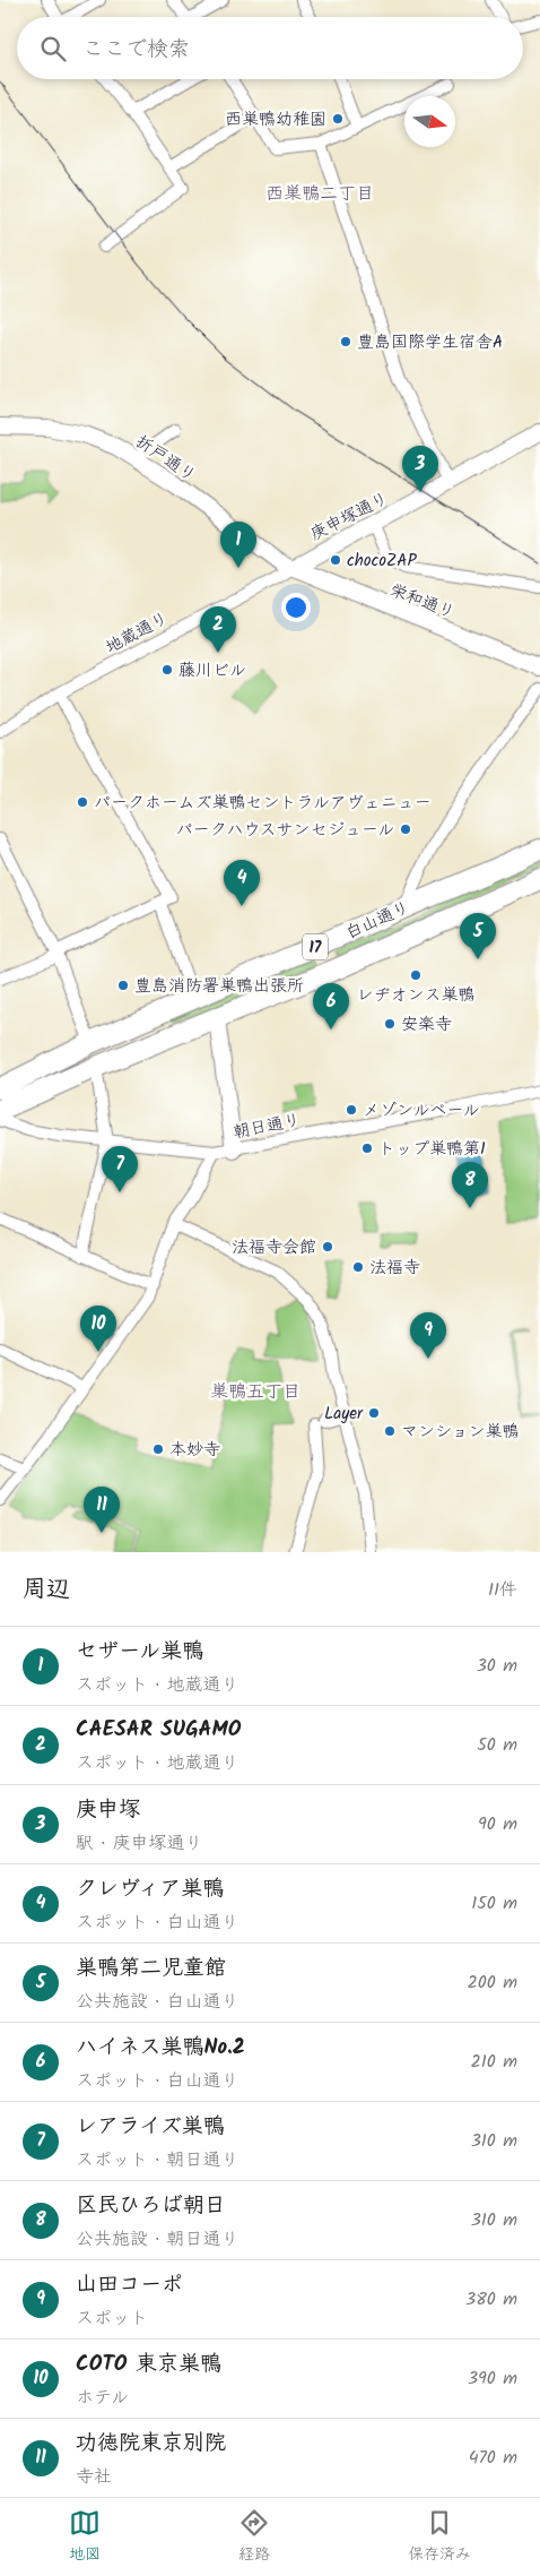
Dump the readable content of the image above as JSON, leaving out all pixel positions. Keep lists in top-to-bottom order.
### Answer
{
  "streets": {
    "highway": ["白山通り", "17"],
    "street": [
      "折戸通り",
      "庚申塚通り",
      "栄和通り",
      "地蔵通り",
      "朝日通り"
    ]
  },
  "crossings": [
    ["折戸通り", "庚申塚通り"],
    ["折戸通り", "栄和通り"],
    ["折戸通り", "地蔵通り"],
    ["庚申塚通り", "栄和通り"],
    ["庚申塚通り", "地蔵通り"],
    ["栄和通り", "地蔵通り"]
  ],
  "districts": ["西巣鴨二丁目", "巣鴨五丁目"],
  "places": [
    "西巣鴨幼稚園",
    "豊島国際学生宿舎A",
    "chocoZAP",
    "藤川ビル",
    "パークホームズ巣鴨セントラルアヴェニュー",
    "パークハウスサンセジュール",
    "レヂオンス巣鴨",
    "豊島消防署巣鴨出張所",
    "安楽寺",
    "メゾンルペール",
    "トップ巣鴨第1",
    "法福寺会館",
    "法福寺",
    "Layer",
    "マンション巣鴨",
    "本妙寺"
  ],
  "north": "right",
  "page": {
    "search": "ここで検索",
    "pins": [
      "3",
      "1",
      "2",
      "4",
      "5",
      "6",
      "7",
      "8",
      "10",
      "9",
      "11"
    ],
    "heading": ["周辺", "11件"],
    "list": [
      {
        "mark": "1",
        "name": "セザール巣鴨",
        "note": "スポット · 地蔵通り",
        "value": "30 m"
      },
      {
        "mark": "2",
        "name": "CAESAR SUGAMO",
        "note": "スポット · 地蔵通り",
        "value": "50 m"
      },
      {
        "mark": "3",
        "name": "庚申塚",
        "note": "駅 · 庚申塚通り",
        "value": "90 m"
      },
      {
        "mark": "4",
        "name": "クレヴィア巣鴨",
        "note": "スポット · 白山通り",
        "value": "150 m"
      },
      {
        "mark": "5",
        "name": "巣鴨第二児童館",
        "note": "公共施設 · 白山通り",
        "value": "200 m"
      },
      {
        "mark": "6",
        "name": "ハイネス巣鴨No.2",
        "note": "スポット · 白山通り",
        "value": "210 m"
      },
      {
        "mark": "7",
        "name": "レアライズ巣鴨",
        "note": "スポット · 朝日通り",
        "value": "310 m"
      },
      {
        "mark": "8",
        "name": "区民ひろば朝日",
        "note": "公共施設 · 朝日通り",
        "value": "310 m"
      },
      {
        "mark": "9",
        "name": "山田コーポ",
        "note": "スポット",
        "value": "380 m"
      },
      {
        "mark": "10",
        "name": "COTO 東京巣鴨",
        "note": "ホテル",
        "value": "390 m"
      },
      {
        "mark": "11",
        "name": "功徳院東京別院",
        "note": "寺社",
        "value": "470 m"
      }
    ],
    "nav": ["地図", "経路", "保存済み"]
  }
}
